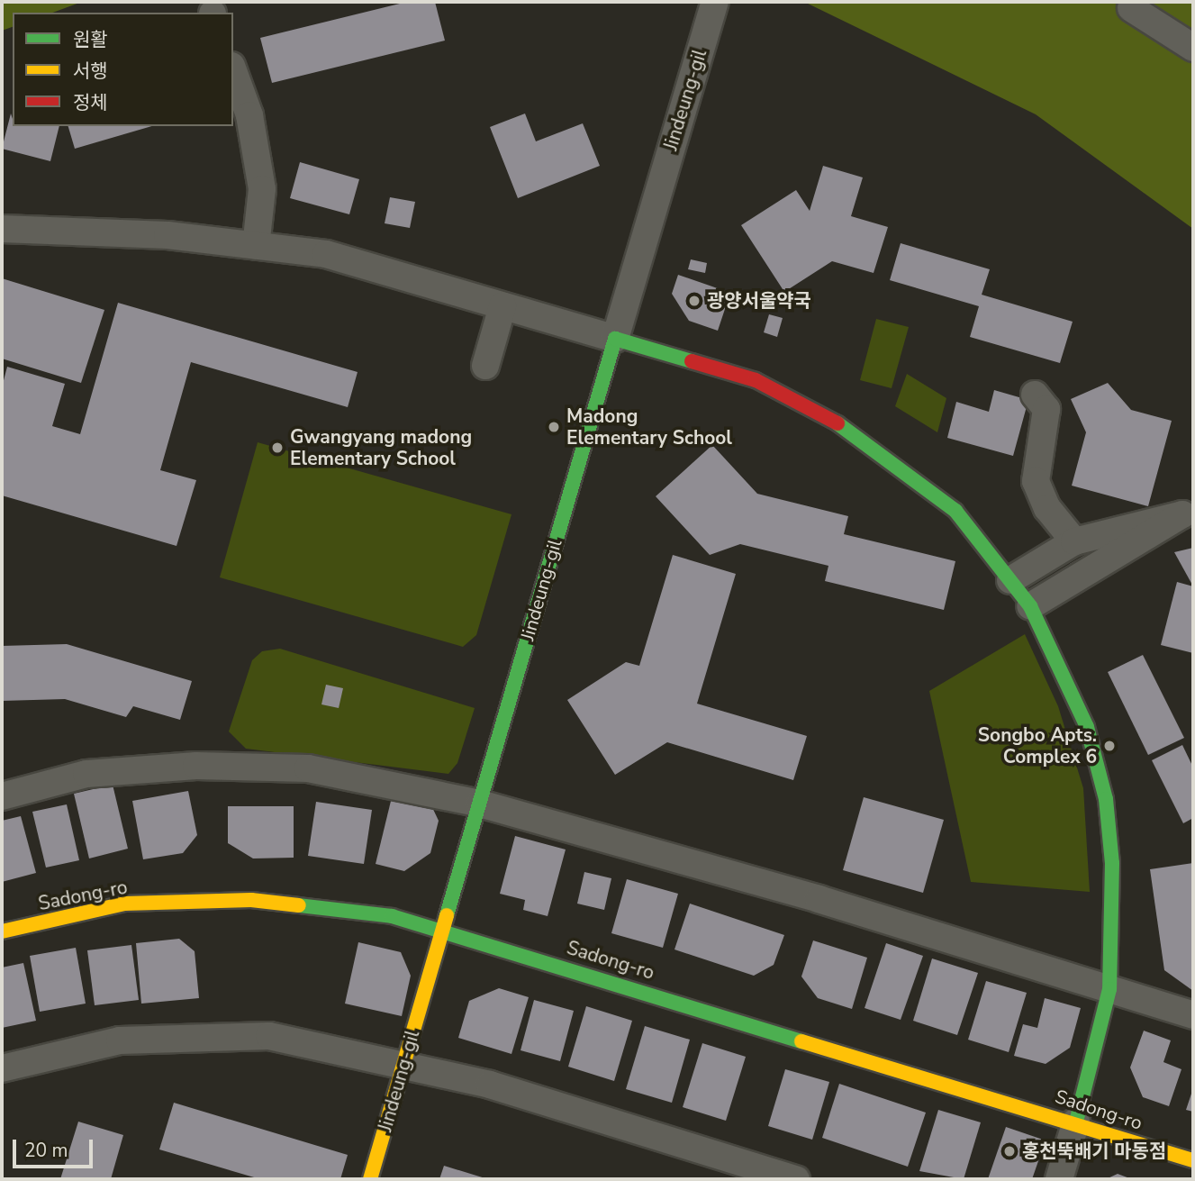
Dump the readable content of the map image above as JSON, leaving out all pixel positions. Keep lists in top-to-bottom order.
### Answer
{
  "streets": {
    "street": ["Jindeung-gil", "Sadong-ro"]
  },
  "crossings": [
    ["Jindeung-gil", "Sadong-ro"]
  ],
  "places": [
    "광양서울약국",
    "Madong Elementary School",
    "Gwangyang madong Elementary School",
    "Songbo Apts. Complex 6",
    "홍천뚝배기 마동점"
  ],
  "legend": ["원활", "서행", "정체"],
  "scale_bar": "20 m"
}
